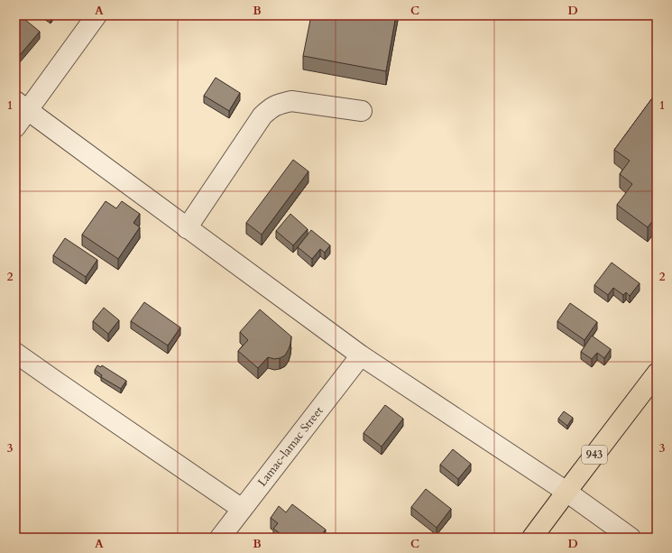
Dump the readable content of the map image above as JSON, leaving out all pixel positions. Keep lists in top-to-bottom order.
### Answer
{
  "streets": {
    "highway": ["943"],
    "street": ["Lamac-lamac Street"]
  },
  "grid": {
    "columns": [
      "A",
      "B",
      "C",
      "D"
    ],
    "rows": ["1", "2", "3"]
  }
}
